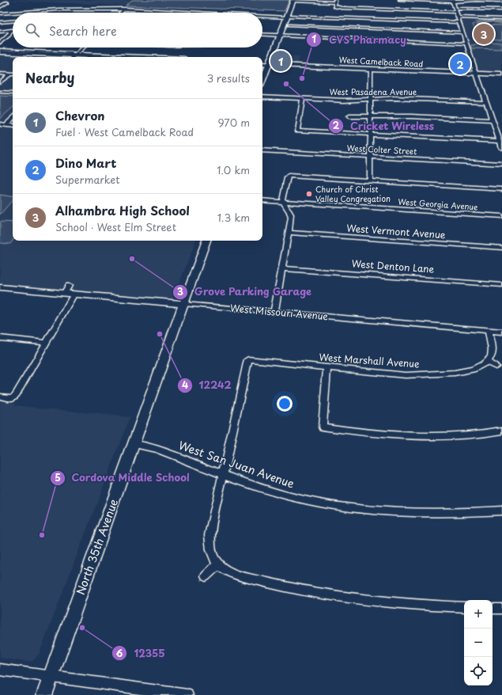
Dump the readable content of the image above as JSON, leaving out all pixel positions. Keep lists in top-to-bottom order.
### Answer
{
  "streets": {
    "main road": ["West Camelback Road", "West Missouri Avenue", "North 35th Avenue"],
    "street": [
      "West Pasadena Avenue",
      "West Colter Street",
      "West Georgia Avenue",
      "West Vermont Avenue",
      "West Denton Lane",
      "West Marshall Avenue",
      "West San Juan Avenue"
    ]
  },
  "crossings": [
    ["West Missouri Avenue", "North 35th Avenue"],
    ["West Marshall Avenue", "West San Juan Avenue"],
    ["West San Juan Avenue", "North 35th Avenue"]
  ],
  "places": [
    "CVS Pharmacy",
    "Cricket Wireless",
    "Church of Christ Valley Congregation",
    "Grove Parking Garage",
    "12242",
    "Cordova Middle School",
    "12355"
  ],
  "page": {
    "search": "Search here",
    "pins": ["3", "1", "2"],
    "heading": ["Nearby", "3 results"],
    "list": [
      {
        "mark": "1",
        "name": "Chevron",
        "note": "Fuel · West Camelback Road",
        "value": "970 m"
      },
      {
        "mark": "2",
        "name": "Dino Mart",
        "note": "Supermarket",
        "value": "1.0 km"
      },
      {
        "mark": "3",
        "name": "Alhambra High School",
        "note": "School · West Elm Street",
        "value": "1.3 km"
      }
    ],
    "map_buttons": ["+", "−"]
  }
}
